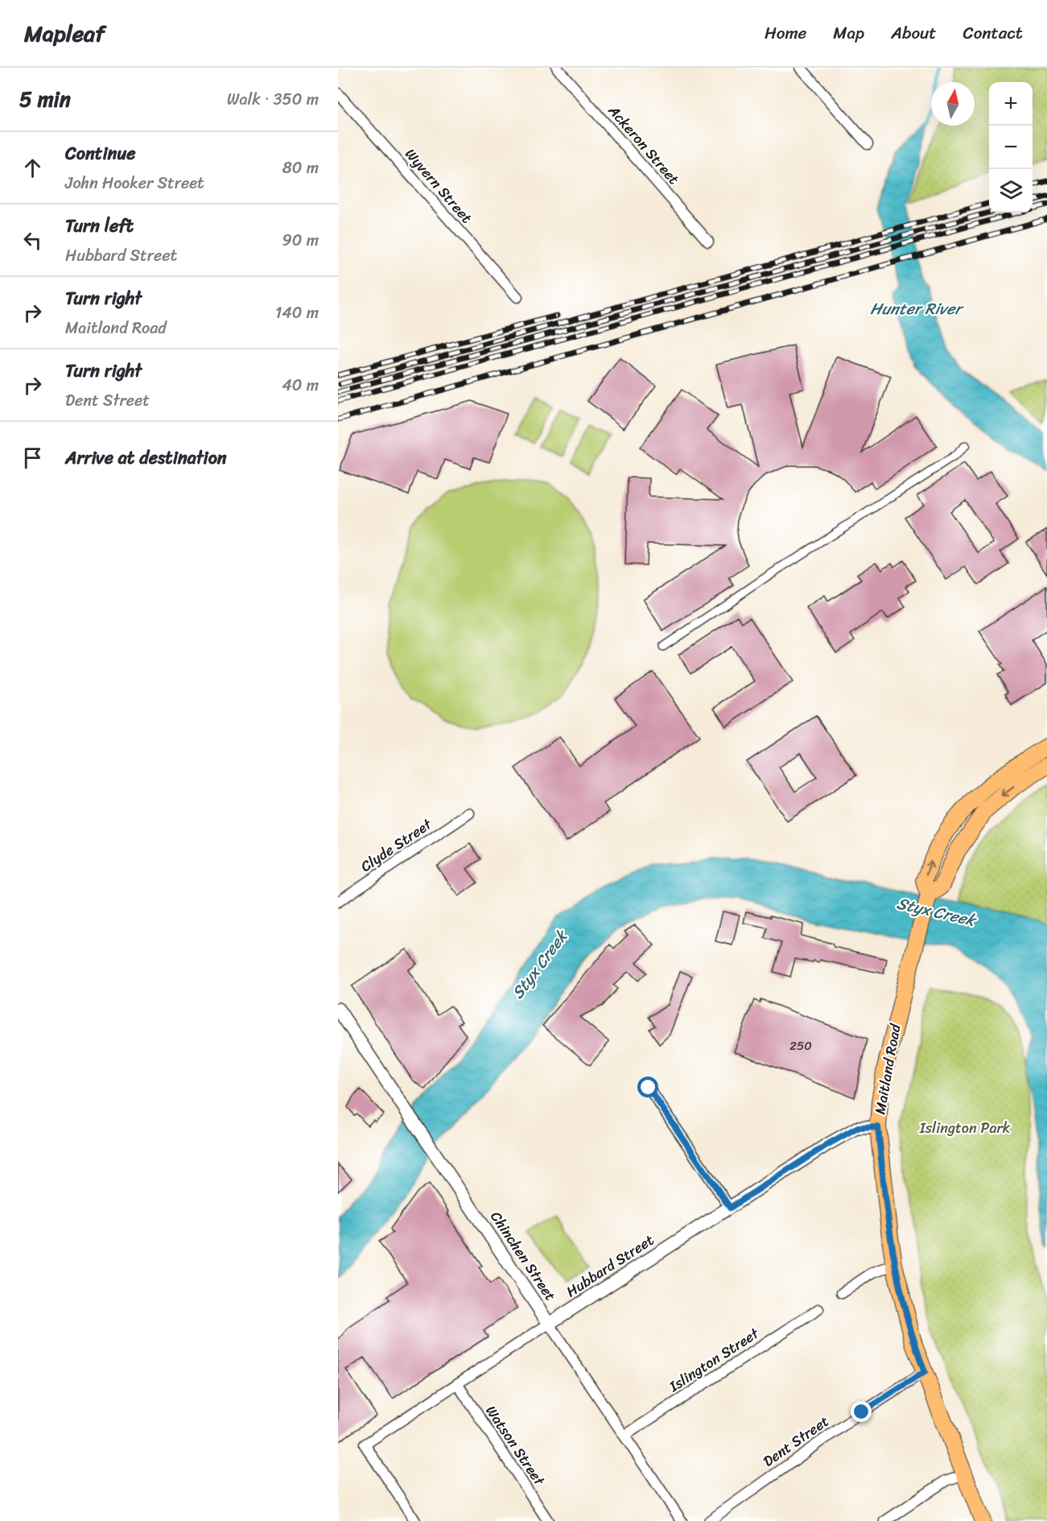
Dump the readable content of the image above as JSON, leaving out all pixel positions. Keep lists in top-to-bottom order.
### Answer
{
  "streets": {
    "main road": ["Maitland Road"],
    "street": [
      "Ackeron Street",
      "Wyvern Street",
      "Clyde Street",
      "Chinchen Street",
      "Hubbard Street",
      "Islington Street",
      "Dent Street",
      "Watson Street"
    ]
  },
  "crossings": [
    ["Maitland Road", "Hubbard Street"],
    ["Maitland Road", "Dent Street"],
    ["Chinchen Street", "Hubbard Street"],
    ["Chinchen Street", "Islington Street"],
    ["Hubbard Street", "Watson Street"]
  ],
  "water": ["Hunter River", "Styx Creek"],
  "parks": ["Islington Park"],
  "house_numbers": ["250"],
  "north": "top",
  "page": {
    "header": "Mapleaf",
    "nav": [
      "Home",
      "Map",
      "About",
      "Contact"
    ],
    "heading": ["5 min", "Walk · 350 m"],
    "map_buttons": ["+", "−"],
    "list": [
      ["Continue", "John Hooker Street", "80 m"],
      ["Turn left", "Hubbard Street", "90 m"],
      ["Turn right", "Maitland Road", "140 m"],
      ["Turn right", "Dent Street", "40 m"],
      "Arrive at destination"
    ]
  }
}
